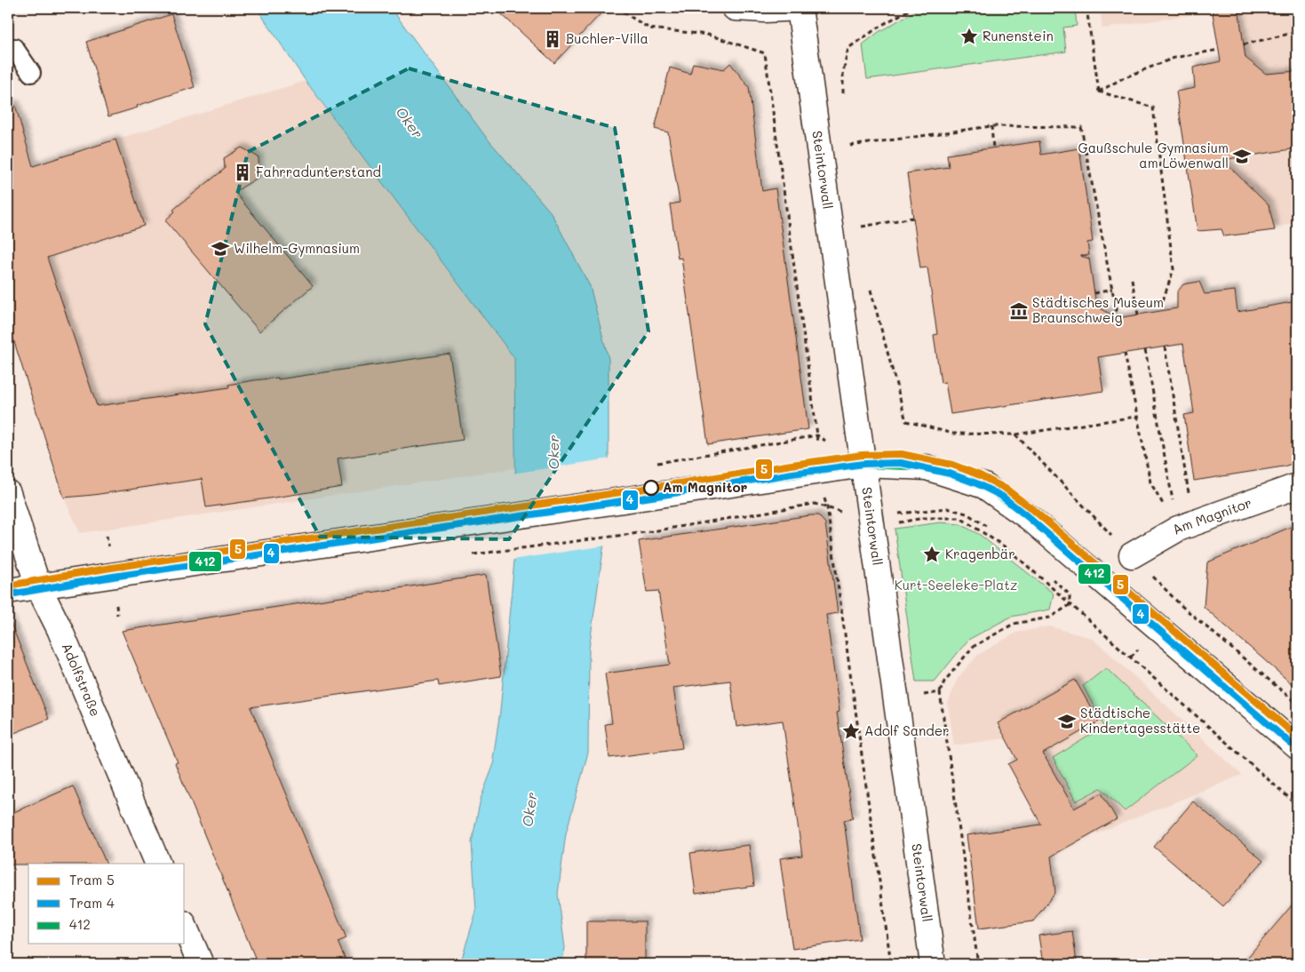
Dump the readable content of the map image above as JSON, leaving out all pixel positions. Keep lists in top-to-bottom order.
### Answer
{
  "streets": {
    "street": ["Steintorwall", "Am Magnitor", "Adolfstraße"]
  },
  "water": ["Oker"],
  "parks": ["Kurt-Seeleke-Platz"],
  "places": {
    "place": ["Runenstein", "Kragenbär", "Adolf Sander"],
    "building": ["Buchler-Villa", "Fahrradunterstand"],
    "school or university": ["Gaußschule Gymnasium am Löwenwall", "Wilhelm-Gymnasium", "Städtische Kindertagesstätte"],
    "museum": ["Städtisches Museum Braunschweig"],
    "other": ["Am Magnitor"]
  },
  "lines": ["tram line 5", "tram line 4", "transit line 412"],
  "legend": ["Tram 5", "Tram 4", "412"]
}
